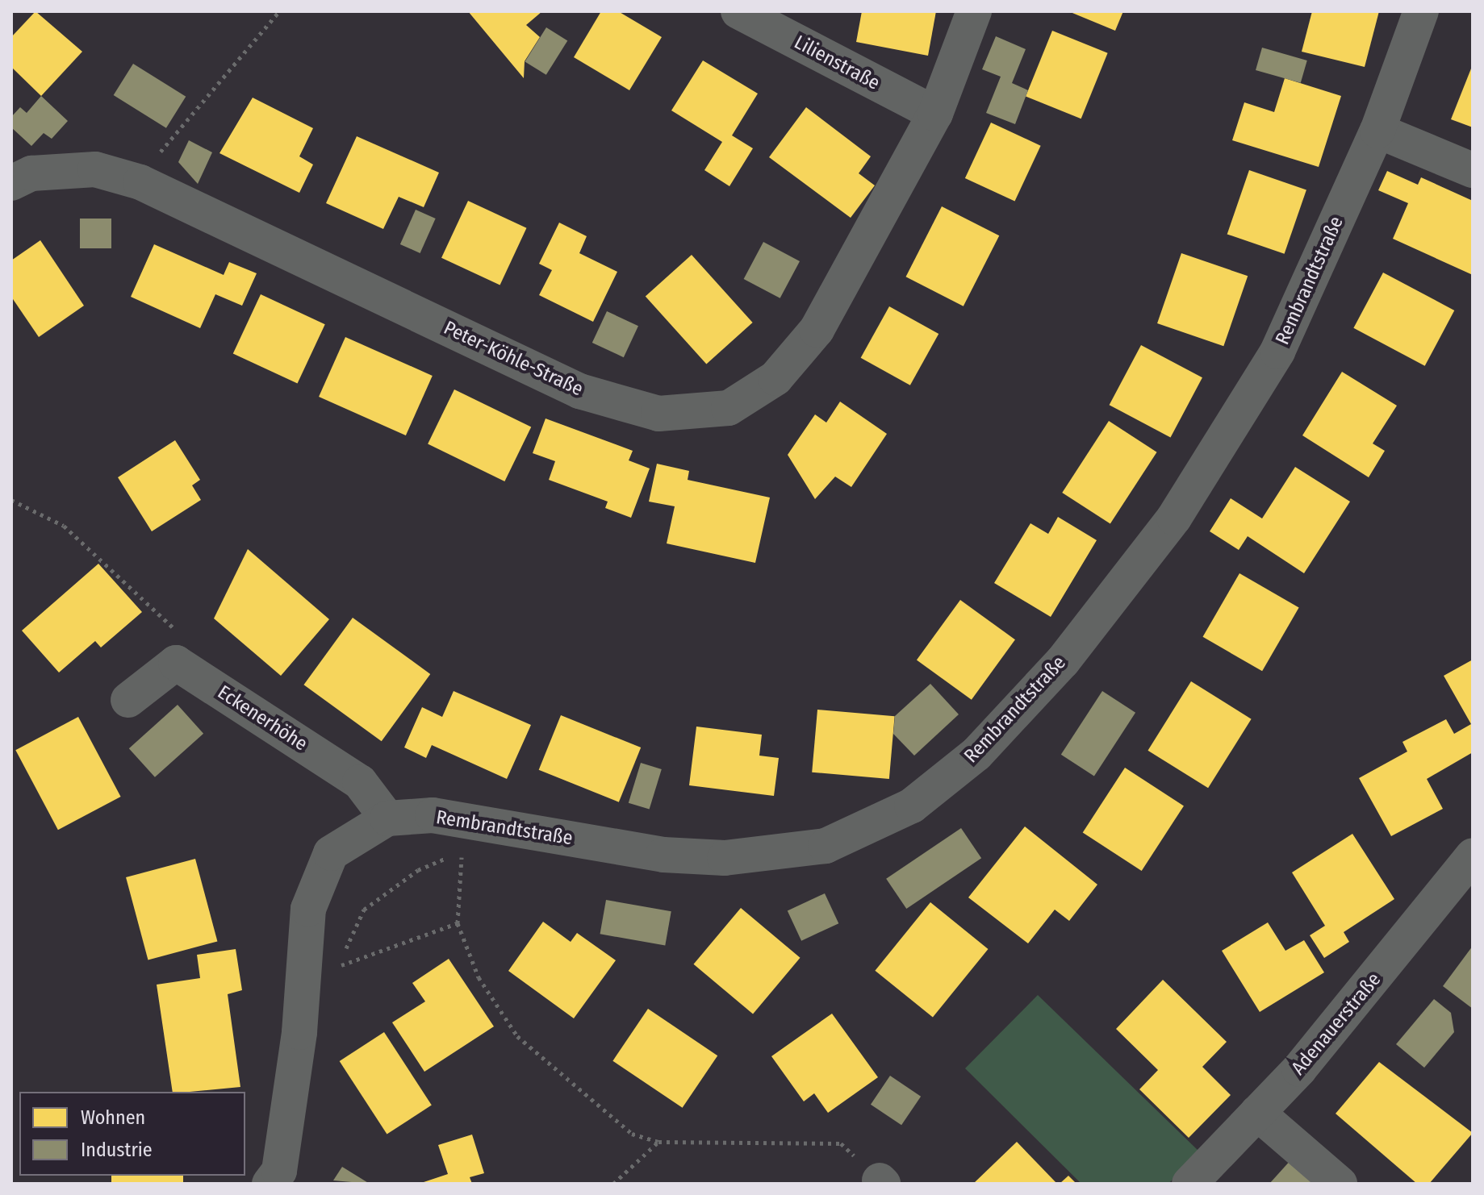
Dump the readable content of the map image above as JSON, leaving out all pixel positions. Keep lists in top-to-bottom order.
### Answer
{
  "streets": {
    "street": [
      "Lilienstraße",
      "Rembrandtstraße",
      "Peter-Köhle-Straße",
      "Eckenerhöhe",
      "Adenauerstraße"
    ]
  },
  "crossings": [
    ["Lilienstraße", "Peter-Köhle-Straße"],
    ["Rembrandtstraße", "Eckenerhöhe"]
  ],
  "legend": ["Wohnen", "Industrie"]
}
